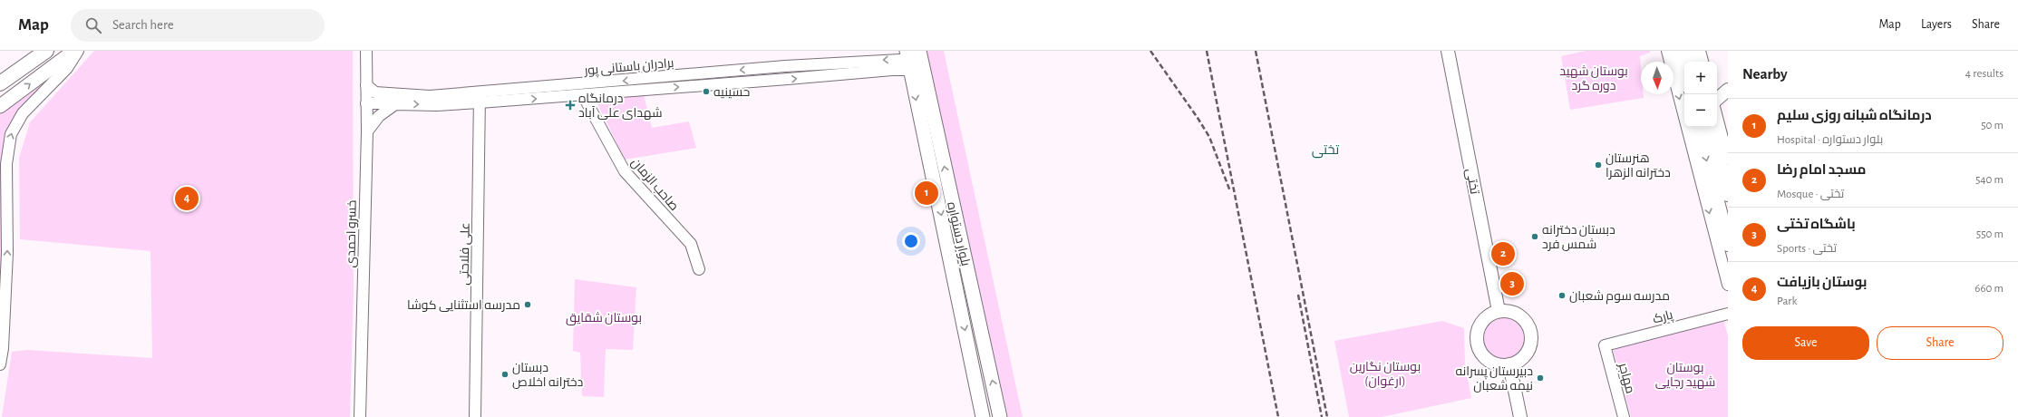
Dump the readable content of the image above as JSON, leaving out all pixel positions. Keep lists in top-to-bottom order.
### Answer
{
  "streets": {
    "main road": ["تختی", "بلوار دستواره"],
    "street": [
      "برادران باستانی پور",
      "صاحب الزمان",
      "خسرو احمدی",
      "علی فلاحتی",
      "پارک",
      "مهاجر"
    ]
  },
  "crossings": [
    ["برادران باستانی پور", "صاحب الزمان"],
    ["برادران باستانی پور", "خسرو احمدی"],
    ["برادران باستانی پور", "بلوار دستواره"],
    ["برادران باستانی پور", "علی فلاحتی"],
    ["پارک", "مهاجر"]
  ],
  "districts": ["تختی"],
  "parks": [
    "بوستان شهید دوره گرد",
    "بوستان شقایق",
    "بوستان نگارین (ارغوان)",
    "بوستان شهید رجایی"
  ],
  "places": {
    "other": [
      "حسینیه",
      "هنرستان دخترانه الزهرا",
      "دبستان دخترانه شمس فرد",
      "مدرسه سوم شعبان",
      "مدرسه استثنایی کوشا",
      "دبستان دخترانه اخلاص",
      "دبیرستان پسرانه نیمه شعبان"
    ],
    "health": ["درمانگاه شهدای علی آباد"]
  },
  "north": "bottom",
  "page": {
    "header": "Map",
    "search": "Search here",
    "nav": ["Map", "Layers", "Share"],
    "heading": ["Nearby", "4 results"],
    "map_buttons": ["+", "−"],
    "list": [
      {
        "mark": "1",
        "name": "درمانگاه شبانه روزی سلیم",
        "note": "Hospital · بلوار دستواره",
        "value": "50 m"
      },
      {
        "mark": "2",
        "name": "مسجد امام رضا",
        "note": "Mosque · تختی",
        "value": "540 m"
      },
      {
        "mark": "3",
        "name": "باشگاه تختی",
        "note": "Sports · تختی",
        "value": "550 m"
      },
      {
        "mark": "4",
        "name": "بوستان بازیافت",
        "note": "Park",
        "value": "660 m"
      }
    ],
    "pins": [
      "1",
      "4",
      "2",
      "3"
    ],
    "buttons": ["Save", "Share"]
  }
}
